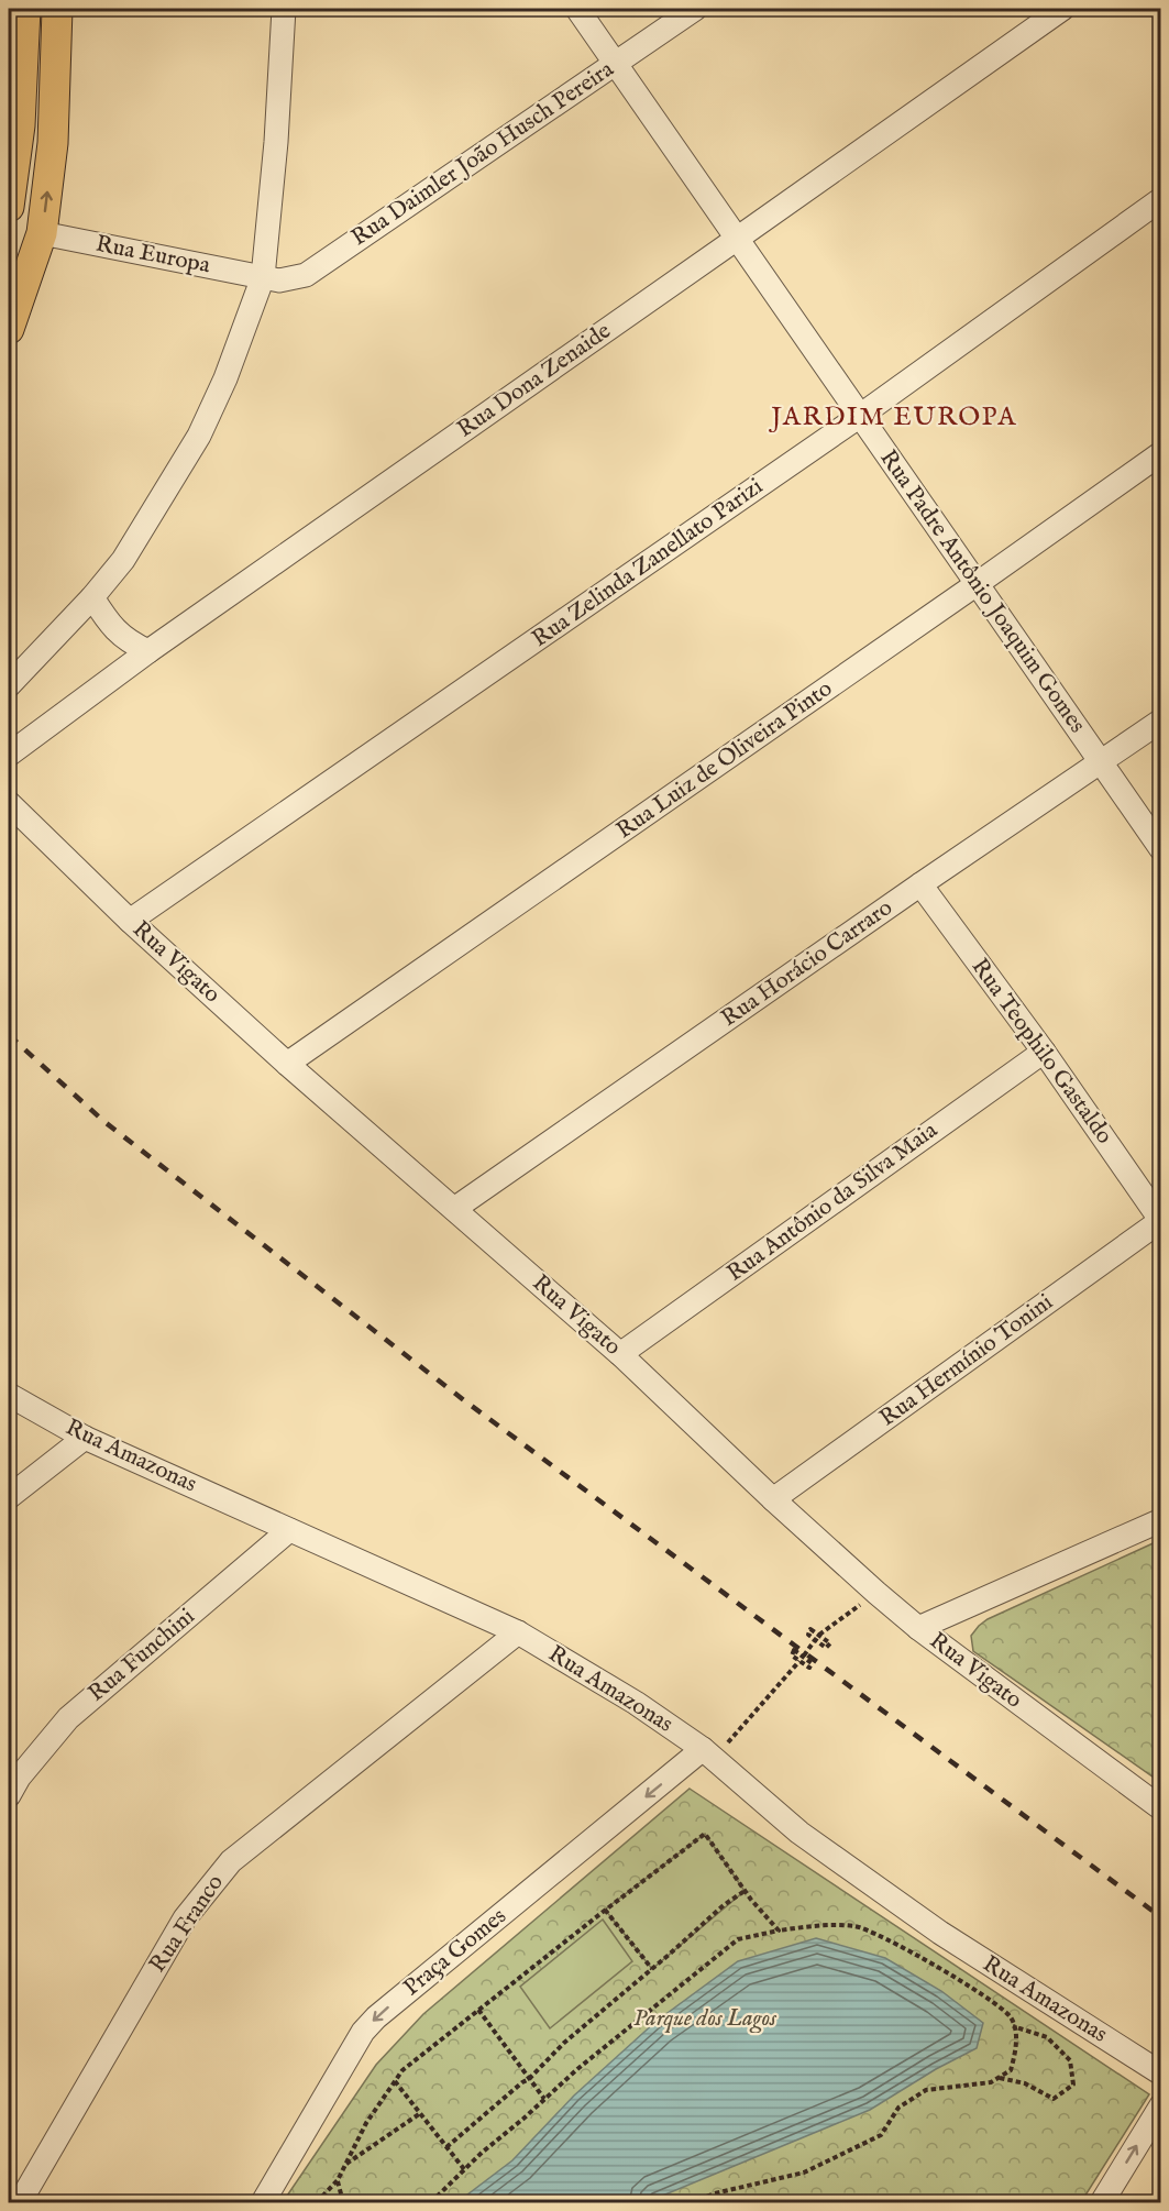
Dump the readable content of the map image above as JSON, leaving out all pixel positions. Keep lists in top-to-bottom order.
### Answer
{
  "streets": {
    "street": [
      "Rua Daimler João Husch Pereira",
      "Rua Europa",
      "Rua Dona Zenaide",
      "Rua Zelinda Zanellato Parizi",
      "Rua Padre Antônio Joaquim Gomes",
      "Rua Luiz de Oliveira Pinto",
      "Rua Vigato",
      "Rua Horácio Carraro",
      "Rua Teophilo Gastaldo",
      "Rua Antônio da Silva Maia",
      "Rua Hermínio Tonini",
      "Rua Amazonas",
      "Rua Funchini",
      "Rua Franco",
      "Praça Gomes"
    ]
  },
  "crossings": [
    ["Rua Daimler João Husch Pereira", "Rua Europa"],
    ["Rua Daimler João Husch Pereira", "Rua Padre Antônio Joaquim Gomes"],
    ["Rua Dona Zenaide", "Rua Padre Antônio Joaquim Gomes"],
    ["Rua Zelinda Zanellato Parizi", "Rua Padre Antônio Joaquim Gomes"],
    ["Rua Zelinda Zanellato Parizi", "Rua Vigato"],
    ["Rua Padre Antônio Joaquim Gomes", "Rua Luiz de Oliveira Pinto"],
    ["Rua Padre Antônio Joaquim Gomes", "Rua Horácio Carraro"],
    ["Rua Luiz de Oliveira Pinto", "Rua Vigato"],
    ["Rua Vigato", "Rua Horácio Carraro"],
    ["Rua Vigato", "Rua Antônio da Silva Maia"],
    ["Rua Vigato", "Rua Hermínio Tonini"],
    ["Rua Horácio Carraro", "Rua Teophilo Gastaldo"],
    ["Rua Teophilo Gastaldo", "Rua Antônio da Silva Maia"],
    ["Rua Teophilo Gastaldo", "Rua Hermínio Tonini"],
    ["Rua Amazonas", "Rua Funchini"],
    ["Rua Amazonas", "Rua Franco"],
    ["Rua Amazonas", "Praça Gomes"]
  ],
  "one_way": ["Praça Gomes"],
  "districts": ["JARDIM EUROPA"],
  "parks": ["Parque dos Lagos"]
}
